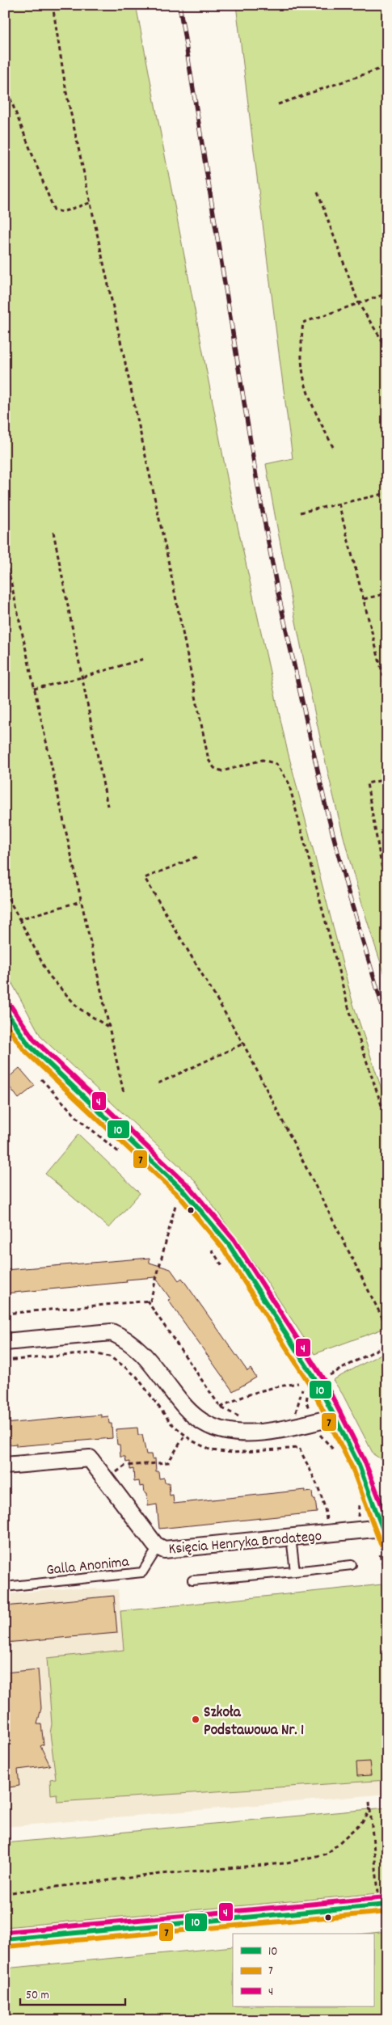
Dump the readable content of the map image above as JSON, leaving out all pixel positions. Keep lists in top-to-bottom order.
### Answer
{
  "streets": {
    "street": ["Księcia Henryka Brodatego"],
    "lane": ["Galla Anonima"]
  },
  "crossings": [
    ["Księcia Henryka Brodatego", "Galla Anonima"]
  ],
  "places": ["Szkoła Podstawowa Nr. 1"],
  "lines": ["transit line 4", "transit line 10", "transit line 7"],
  "legend": ["10", "7", "4"],
  "scale_bar": "50 m"
}
